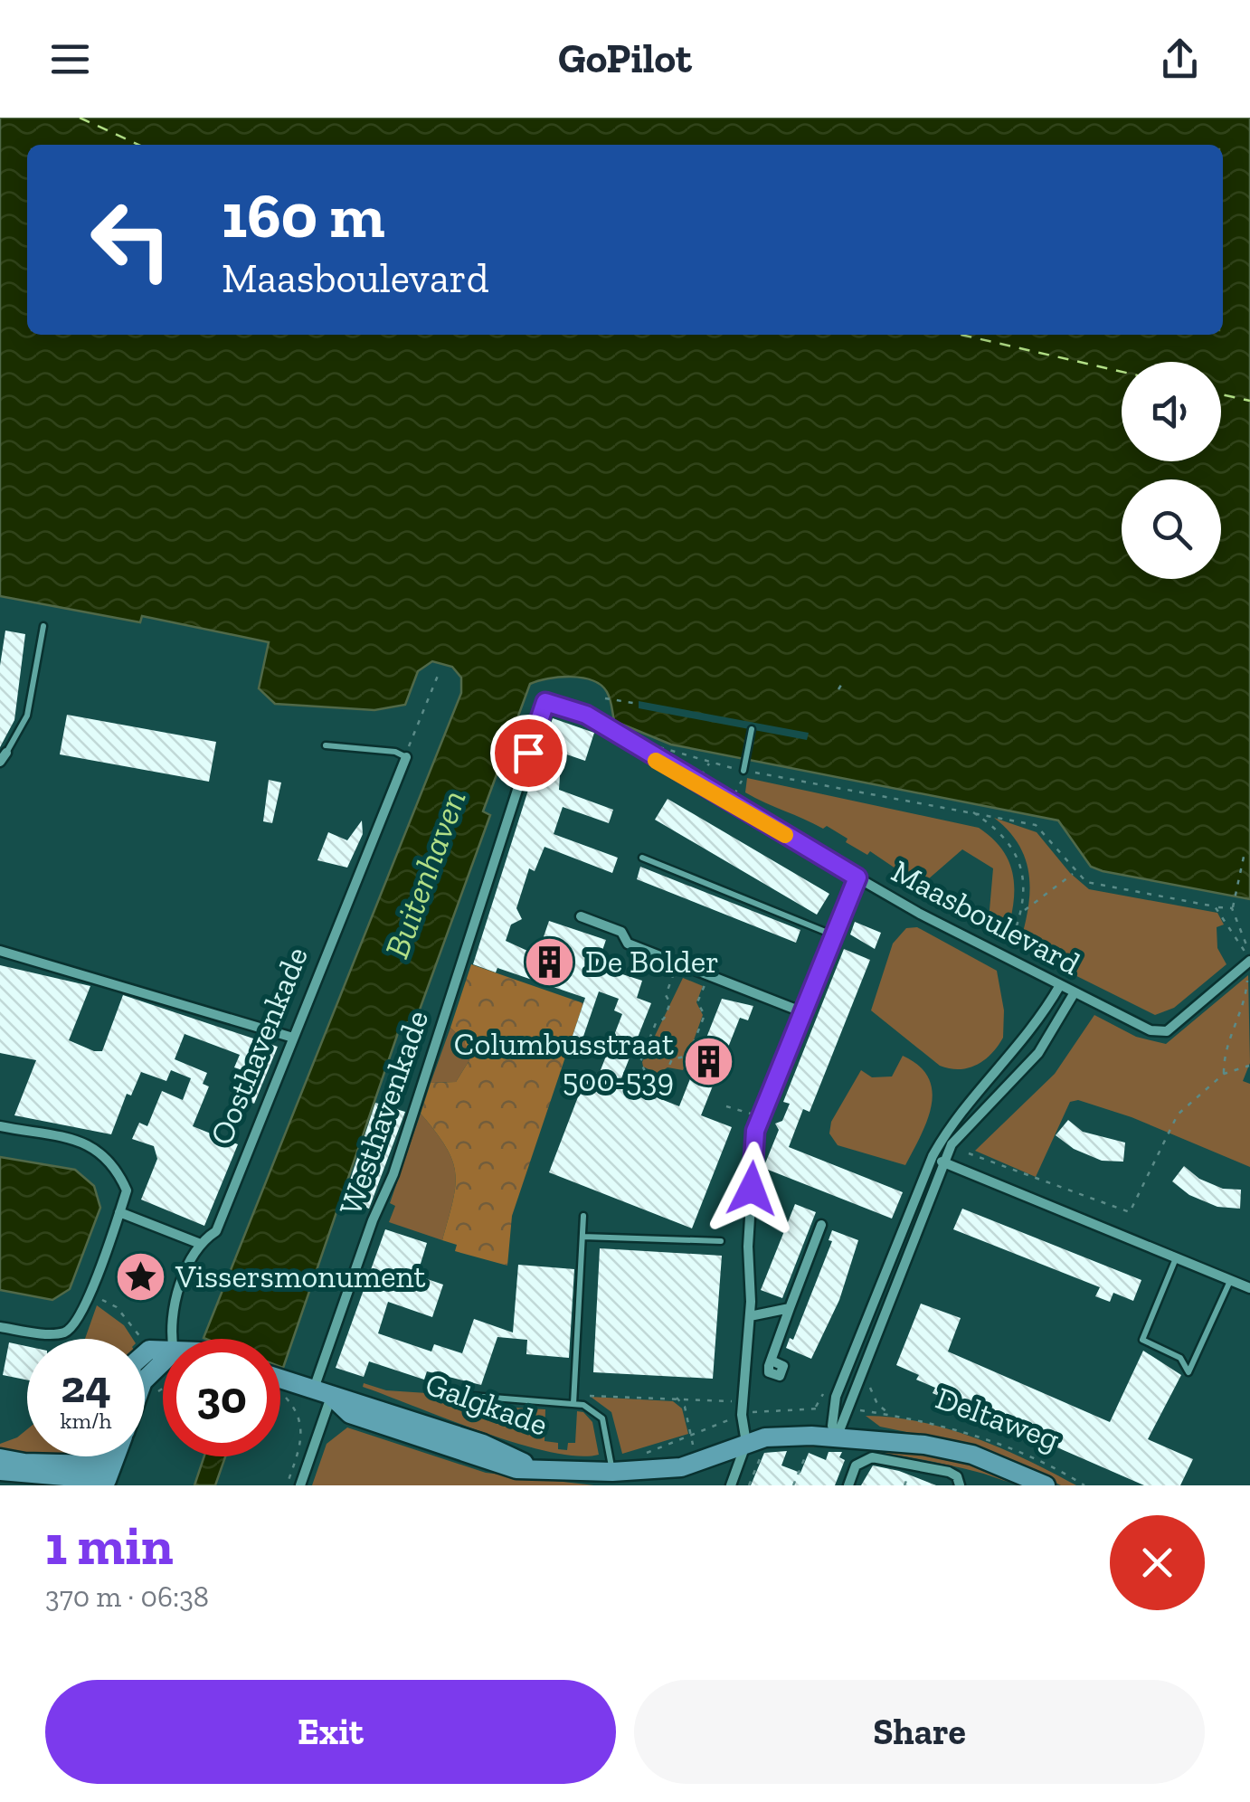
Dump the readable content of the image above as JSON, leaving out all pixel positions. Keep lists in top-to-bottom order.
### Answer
{
  "streets": {
    "main road": ["Galgkade", "Deltaweg"],
    "street": ["Maasboulevard", "Oosthavenkade", "Westhavenkade"]
  },
  "crossings": [
    ["Maasboulevard", "Westhavenkade"],
    ["Westhavenkade", "Galgkade"],
    ["Galgkade", "Deltaweg"]
  ],
  "water": ["Buitenhaven"],
  "places": {
    "building": ["De Bolder", "Columbusstraat 500-539"],
    "place": ["Vissersmonument"]
  },
  "page": {
    "header": "GoPilot",
    "turn": ["160 m", "Maasboulevard"],
    "speed": "24 km/h",
    "limit": "30",
    "heading": ["1 min", "370 m · 06:38"],
    "buttons": ["Exit", "Share"]
  }
}
